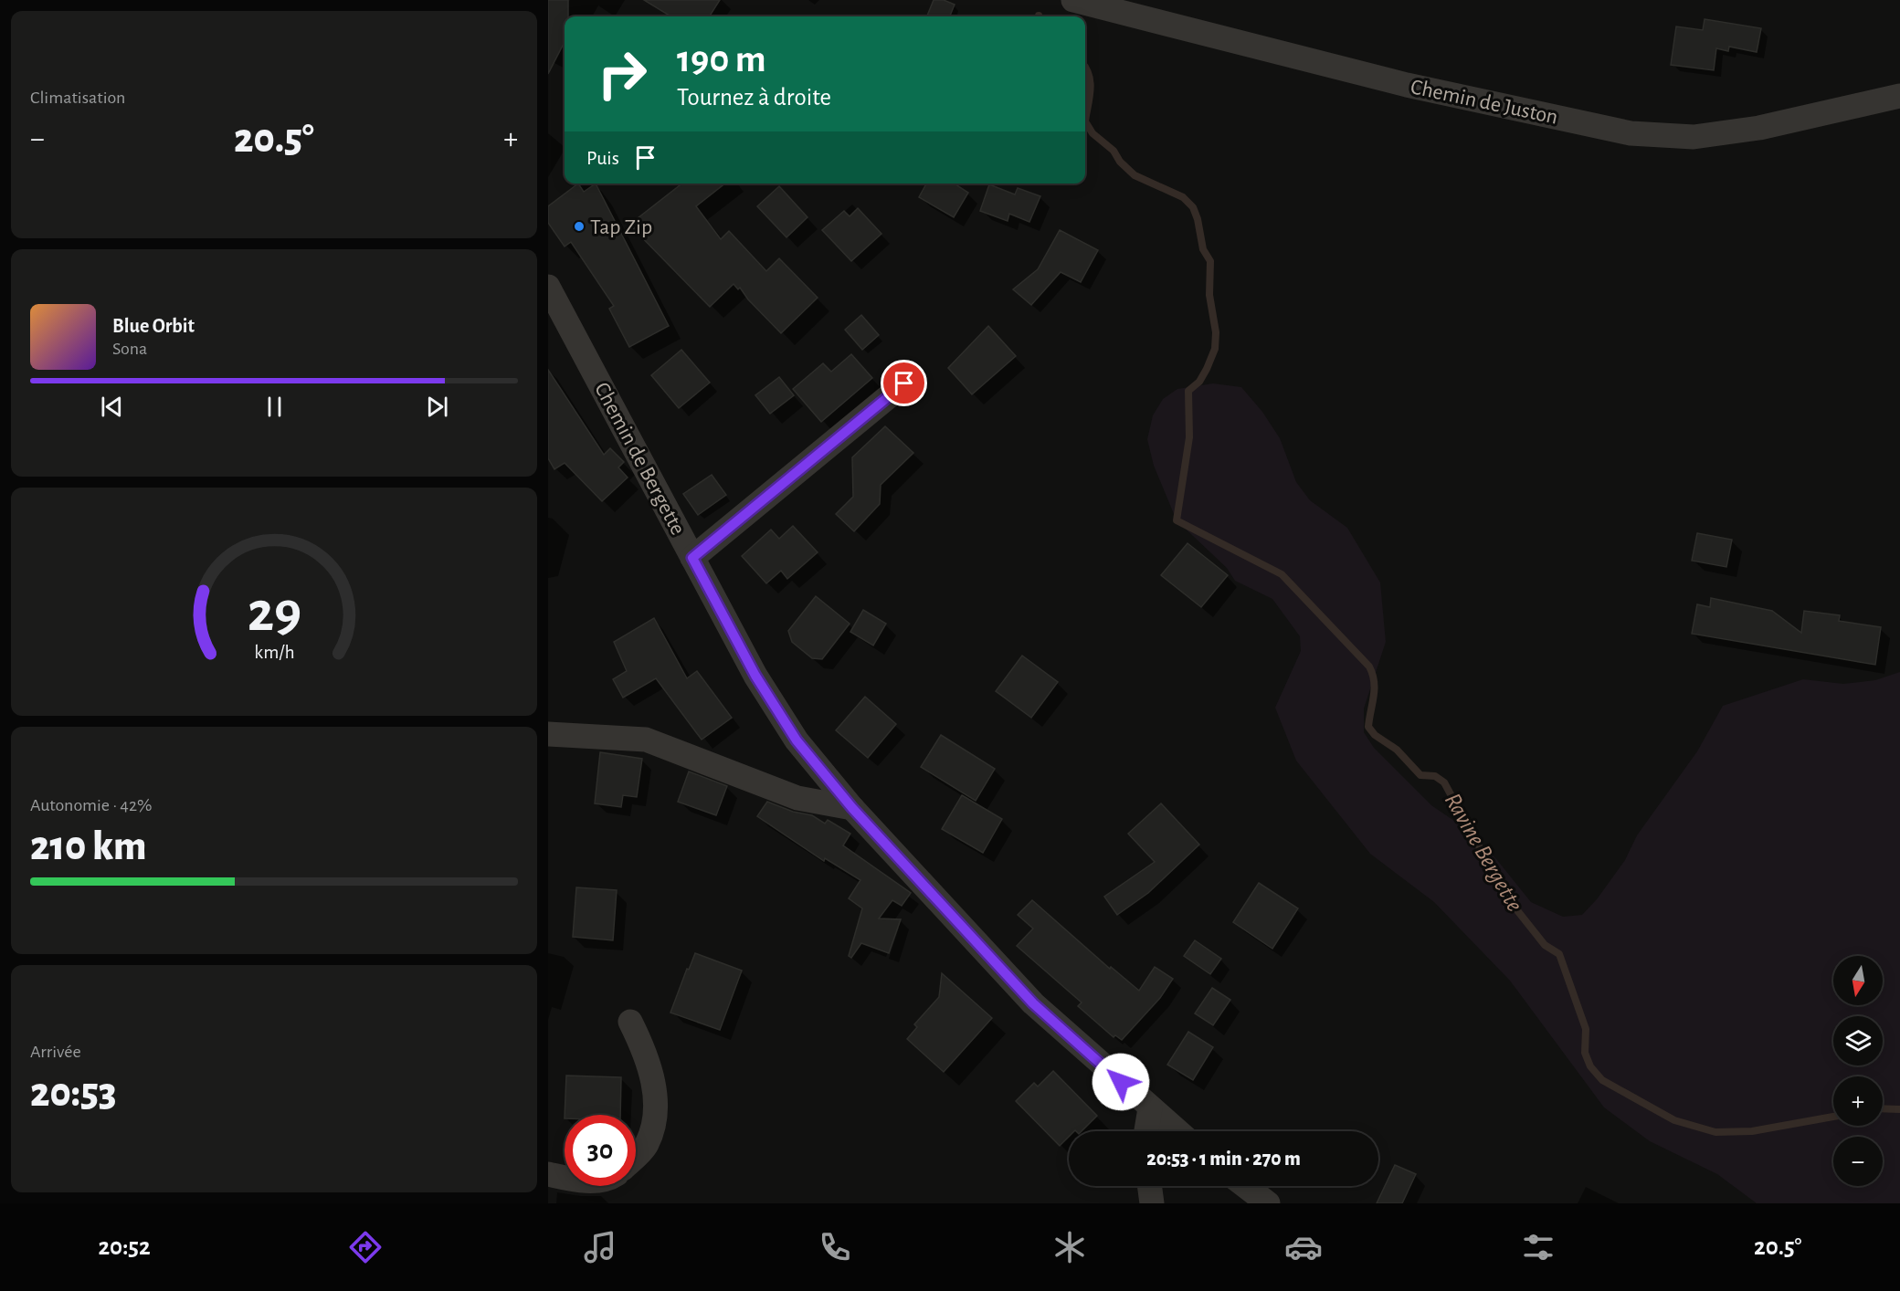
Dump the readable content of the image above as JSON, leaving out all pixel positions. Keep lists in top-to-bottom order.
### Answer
{
  "streets": {
    "street": ["Chemin de Juston", "Chemin de Bergette"]
  },
  "water": ["Ravine Bergette"],
  "places": ["Tap Zip"],
  "north": "bottom",
  "page": {
    "tile": [
      "Climatisation",
      ["Autonomie · 42%", "210 km"],
      ["Arrivée", "20:53"]
    ],
    "turn": ["190 m", "Tournez à droite"],
    "heat": ["−", "20.5°", "+"],
    "then": "Puis",
    "song": ["Blue Orbit", "Sona"],
    "map_buttons": ["+", "−"],
    "limit": "30",
    "trip": "20:53 · 1 min · 270 m",
    "tabs": ["20:52", "20.5°"],
    "gauge": ["29", "km/h"]
  }
}
